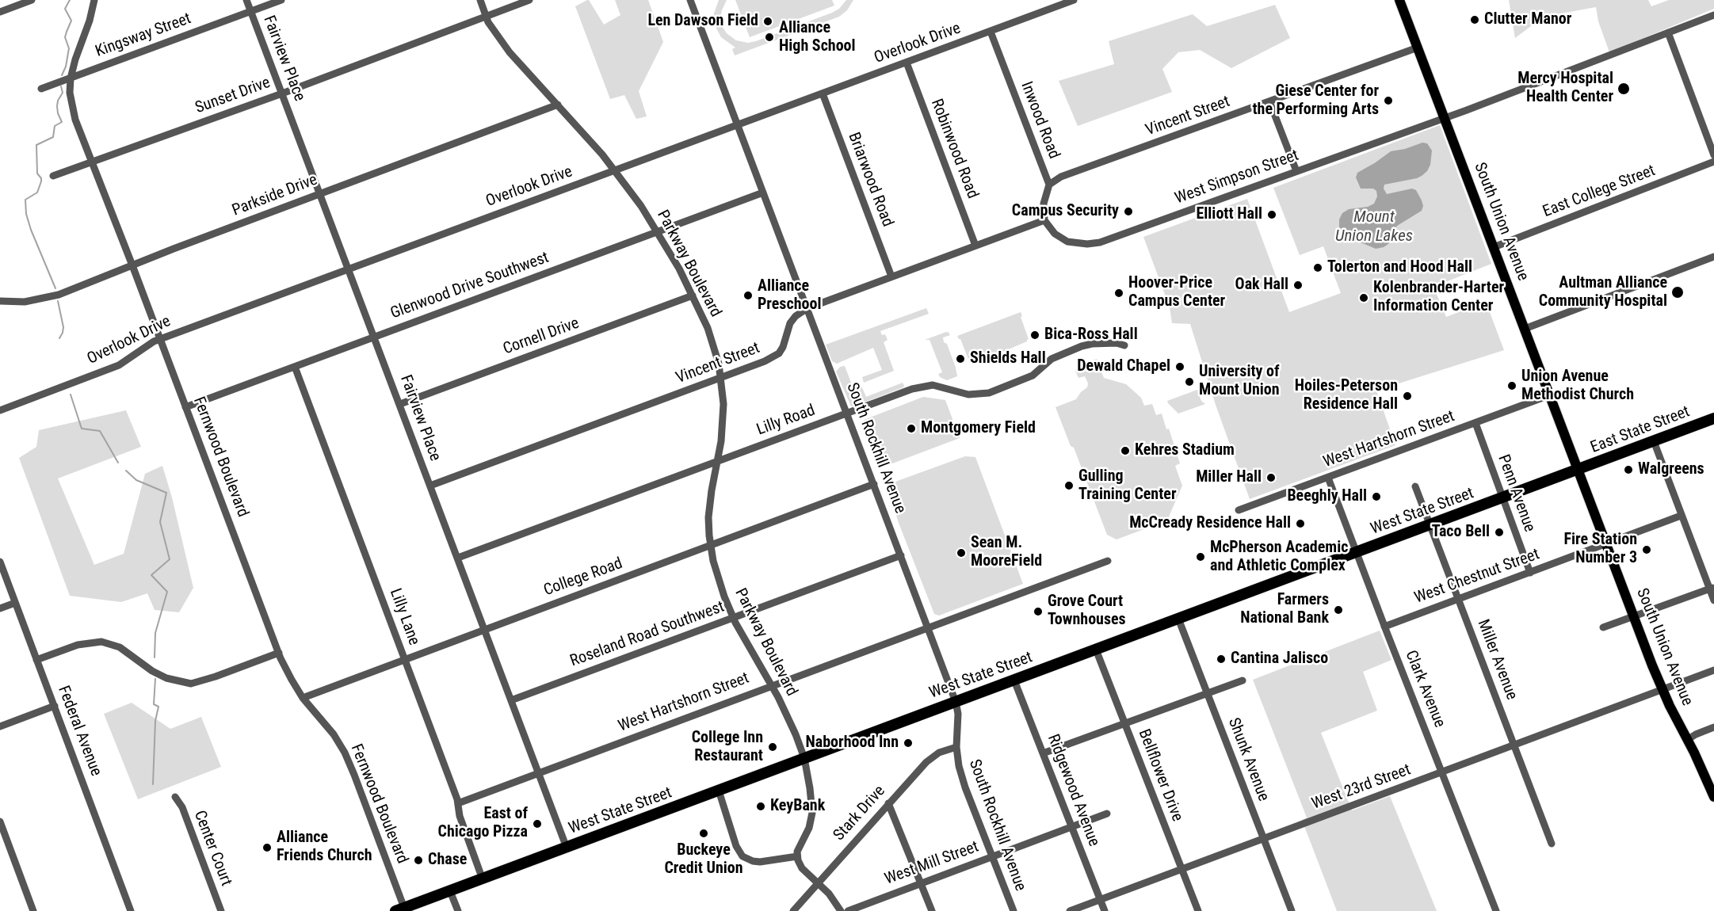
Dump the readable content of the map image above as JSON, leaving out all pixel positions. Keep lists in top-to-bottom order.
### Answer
{
  "streets": {
    "highway": ["East State Street", "West State Street"],
    "main road": ["South Union Avenue"],
    "street": [
      "Kingsway Street",
      "Overlook Drive",
      "Fairview Place",
      "Sunset Drive",
      "Vincent Street",
      "Inwood Road",
      "Robinwood Road",
      "West Simpson Street",
      "Briarwood Road",
      "East College Street",
      "Parkside Drive",
      "Parkway Boulevard",
      "Glenwood Drive Southwest",
      "Cornell Drive",
      "Lilly Road",
      "West Hartshorn Street",
      "South Rockhill Avenue",
      "Fernwood Boulevard",
      "Penn Avenue",
      "West Chestnut Street",
      "College Road",
      "Lilly Lane",
      "Roseland Road Southwest",
      "Miller Avenue",
      "Clark Avenue",
      "Federal Avenue",
      "Shunk Avenue",
      "Bellflower Drive",
      "West 23rd Street",
      "Ridgewood Avenue",
      "Stark Drive",
      "Center Court",
      "West Mill Street"
    ]
  },
  "crossings": [
    ["Kingsway Street", "Fairview Place"],
    ["Kingsway Street", "Fernwood Boulevard"],
    ["Overlook Drive", "Fairview Place"],
    ["Overlook Drive", "Inwood Road"],
    ["Overlook Drive", "Robinwood Road"],
    ["Overlook Drive", "Briarwood Road"],
    ["Overlook Drive", "Parkway Boulevard"],
    ["Overlook Drive", "South Rockhill Avenue"],
    ["Overlook Drive", "Fernwood Boulevard"],
    ["Fairview Place", "Sunset Drive"],
    ["Fairview Place", "Vincent Street"],
    ["Fairview Place", "Parkside Drive"],
    ["Fairview Place", "Glenwood Drive Southwest"],
    ["Fairview Place", "Cornell Drive"],
    ["Fairview Place", "Lilly Road"],
    ["Fairview Place", "West Hartshorn Street"],
    ["Fairview Place", "West State Street"],
    ["Fairview Place", "College Road"],
    ["Fairview Place", "Roseland Road Southwest"],
    ["Sunset Drive", "Parkway Boulevard"],
    ["Sunset Drive", "Fernwood Boulevard"],
    ["Vincent Street", "Inwood Road"],
    ["Vincent Street", "Robinwood Road"],
    ["Vincent Street", "West Simpson Street"],
    ["Vincent Street", "Briarwood Road"],
    ["Vincent Street", "South Union Avenue"],
    ["Vincent Street", "Parkway Boulevard"],
    ["Vincent Street", "South Rockhill Avenue"],
    ["Inwood Road", "West Simpson Street"],
    ["West Simpson Street", "South Union Avenue"],
    ["East College Street", "South Union Avenue"],
    ["Parkside Drive", "Parkway Boulevard"],
    ["Parkside Drive", "Fernwood Boulevard"],
    ["South Union Avenue", "East State Street"],
    ["South Union Avenue", "West Hartshorn Street"],
    ["South Union Avenue", "West State Street"],
    ["South Union Avenue", "West Chestnut Street"],
    ["South Union Avenue", "West 23rd Street"],
    ["Parkway Boulevard", "Glenwood Drive Southwest"],
    ["Parkway Boulevard", "Cornell Drive"],
    ["Parkway Boulevard", "Lilly Road"],
    ["Parkway Boulevard", "West Hartshorn Street"],
    ["Parkway Boulevard", "West State Street"],
    ["Parkway Boulevard", "College Road"],
    ["Parkway Boulevard", "Roseland Road Southwest"],
    ["Glenwood Drive Southwest", "South Rockhill Avenue"],
    ["Glenwood Drive Southwest", "Fernwood Boulevard"],
    ["Glenwood Drive Southwest", "Lilly Lane"],
    ["Lilly Road", "South Rockhill Avenue"],
    ["East State Street", "West State Street"],
    ["West Hartshorn Street", "South Rockhill Avenue"],
    ["West Hartshorn Street", "Penn Avenue"],
    ["West Hartshorn Street", "Lilly Lane"],
    ["West Hartshorn Street", "Clark Avenue"],
    ["South Rockhill Avenue", "West State Street"],
    ["South Rockhill Avenue", "College Road"],
    ["South Rockhill Avenue", "Roseland Road Southwest"],
    ["South Rockhill Avenue", "Stark Drive"],
    ["South Rockhill Avenue", "West Mill Street"],
    ["Fernwood Boulevard", "West State Street"],
    ["Fernwood Boulevard", "College Road"],
    ["Penn Avenue", "West State Street"],
    ["Penn Avenue", "West Chestnut Street"],
    ["West State Street", "Lilly Lane"],
    ["West State Street", "Miller Avenue"],
    ["West State Street", "Clark Avenue"],
    ["West State Street", "Shunk Avenue"],
    ["West State Street", "Bellflower Drive"],
    ["West State Street", "Ridgewood Avenue"],
    ["West Chestnut Street", "Miller Avenue"],
    ["West Chestnut Street", "Clark Avenue"],
    ["College Road", "Lilly Lane"],
    ["Miller Avenue", "West 23rd Street"],
    ["Clark Avenue", "West 23rd Street"],
    ["Shunk Avenue", "West 23rd Street"],
    ["Bellflower Drive", "West 23rd Street"],
    ["West 23rd Street", "Ridgewood Avenue"],
    ["Ridgewood Avenue", "West Mill Street"]
  ],
  "water": ["Mount Union Lakes"],
  "places": [
    "Clutter Manor",
    "Len Dawson Field",
    "Alliance High School",
    "Mercy Hospital Health Center",
    "Giese Center for the Performing Arts",
    "Campus Security",
    "Elliott Hall",
    "Tolerton and Hood Hall",
    "Oak Hall",
    "Aultman Alliance Community Hospital",
    "Hoover-Price Campus Center",
    "Alliance Preschool",
    "Kolenbrander-Harter Information Center",
    "Bica-Ross Hall",
    "Shields Hall",
    "Dewald Chapel",
    "University of Mount Union",
    "Union Avenue Methodist Church",
    "Hoiles-Peterson Residence Hall",
    "Montgomery Field",
    "Kehres Stadium",
    "Walgreens",
    "Miller Hall",
    "Gulling Training Center",
    "Beeghly Hall",
    "McCready Residence Hall",
    "Taco Bell",
    "Fire Station Number 3",
    "Sean M. MooreField",
    "McPherson Academic and Athletic Complex",
    "Farmers National Bank",
    "Grove Court Townhouses",
    "Cantina Jalisco",
    "Naborhood Inn",
    "College Inn Restaurant",
    "KeyBank",
    "East of Chicago Pizza",
    "Buckeye Credit Union",
    "Alliance Friends Church",
    "Chase"
  ]
}
